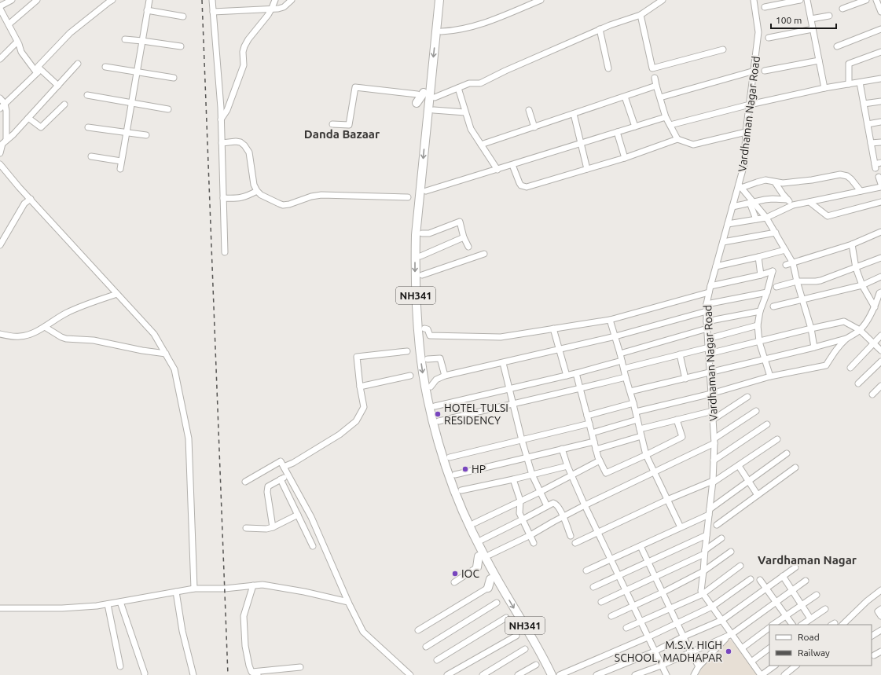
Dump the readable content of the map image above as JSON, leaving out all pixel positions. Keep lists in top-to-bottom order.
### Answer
{
  "streets": {
    "highway": ["NH341"],
    "street": ["Vardhaman Nagar Road"]
  },
  "districts": ["Danda Bazaar", "Vardhaman Nagar"],
  "places": [
    "HOTEL TULSI RESIDENCY",
    "HP",
    "IOC",
    "M.S.V. HIGH SCHOOL, MADHAPAR"
  ],
  "legend": ["Road", "Railway"],
  "scale_bar": "100 m"
}
